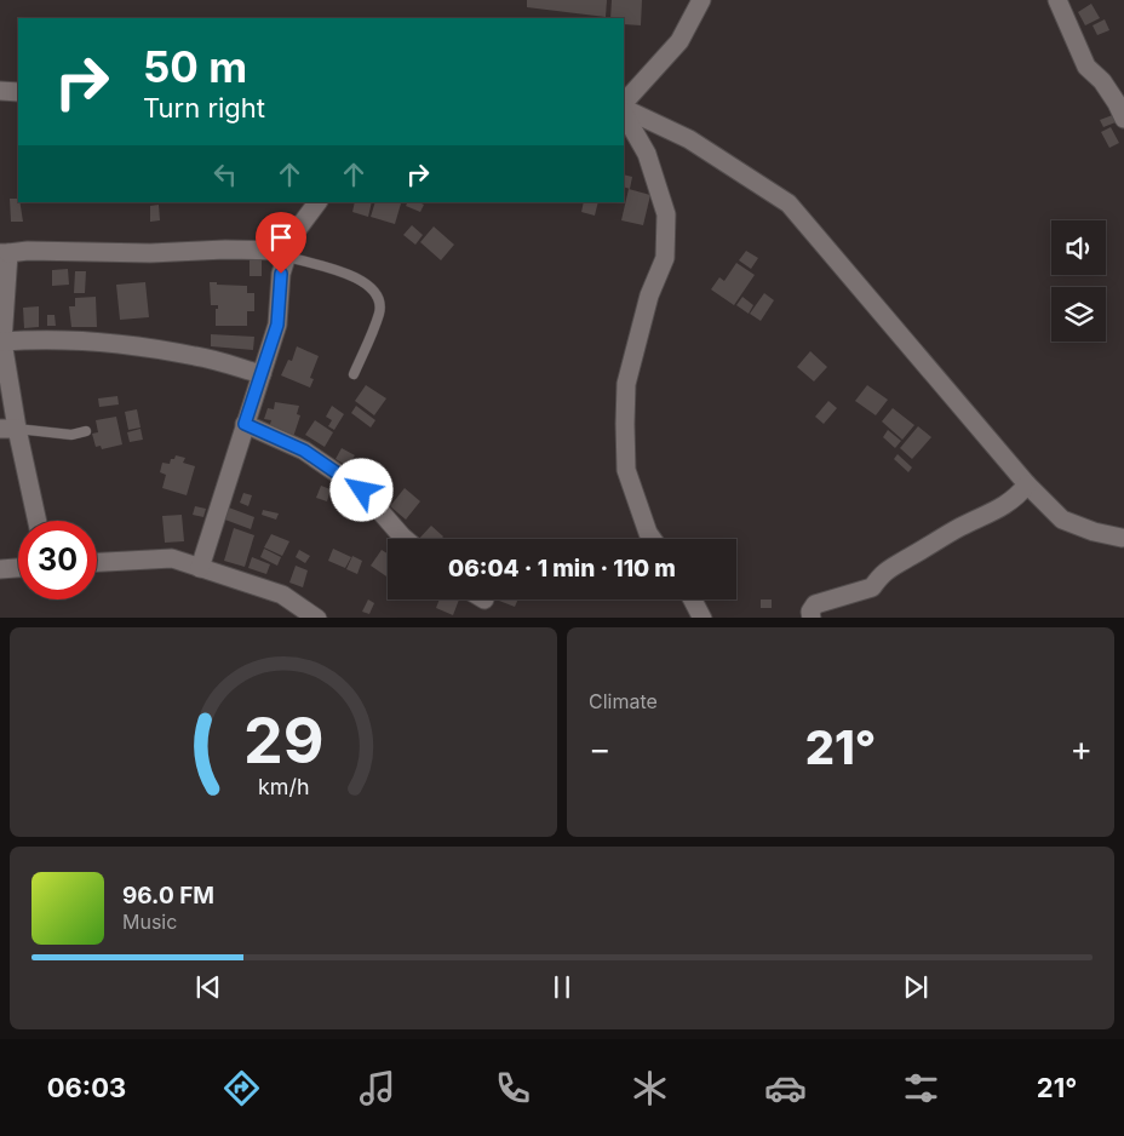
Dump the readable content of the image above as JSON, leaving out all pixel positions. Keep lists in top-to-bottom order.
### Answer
{
  "page": {
    "turn": ["50 m", "Turn right"],
    "limit": "30",
    "trip": "06:04 · 1 min · 110 m",
    "tile": "Climate",
    "heat": ["−", "21°", "+"],
    "song": ["96.0 FM", "Music"],
    "tabs": ["06:03", "21°"],
    "gauge": ["29", "km/h"]
  }
}
